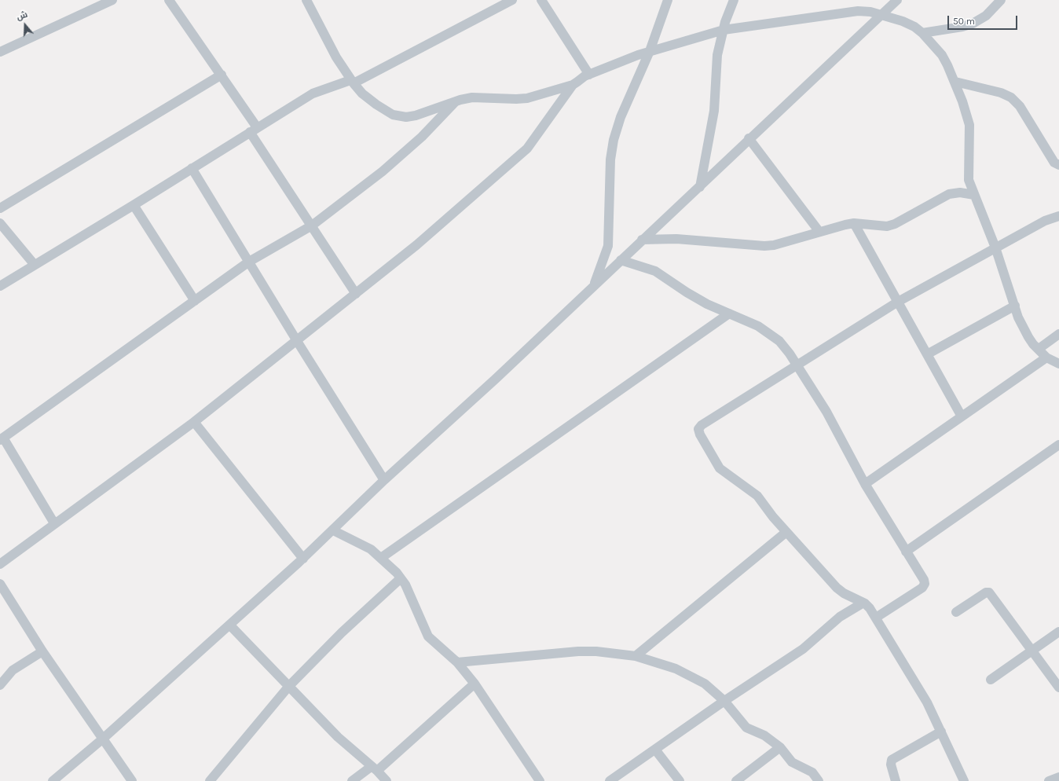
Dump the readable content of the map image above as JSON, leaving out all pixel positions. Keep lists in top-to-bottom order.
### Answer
{
  "scale_bar": "50 m",
  "north": "top"
}
